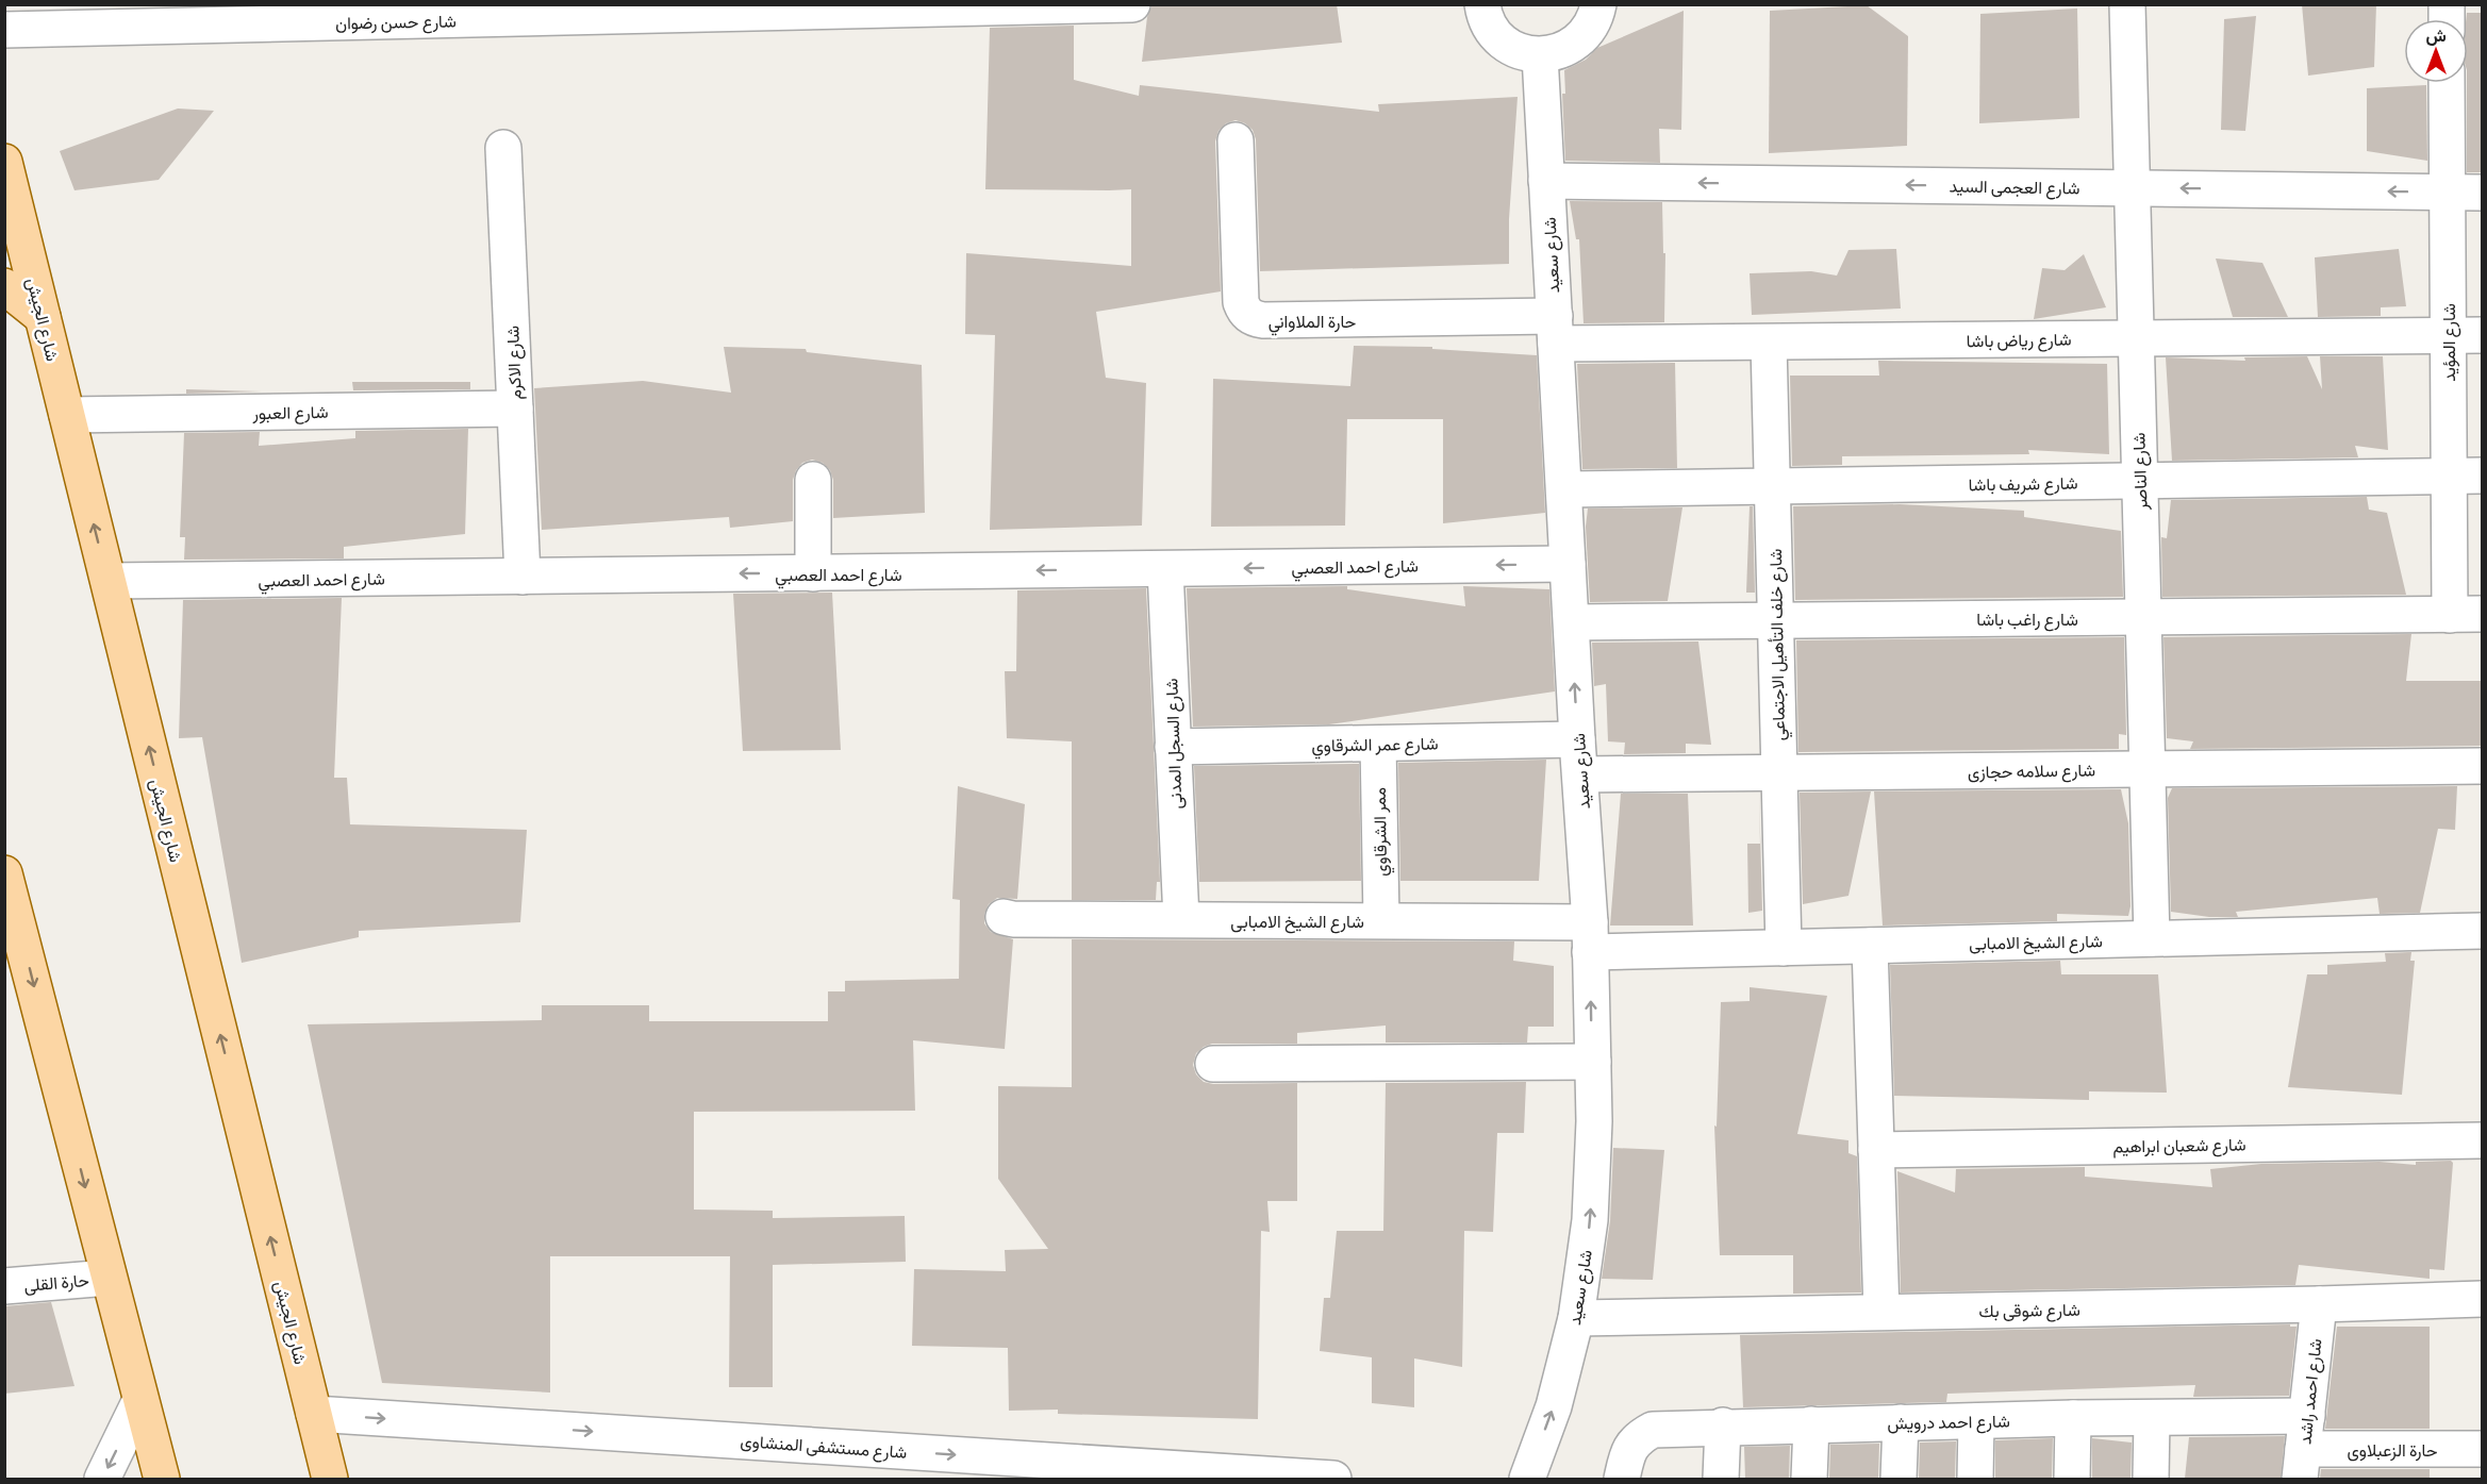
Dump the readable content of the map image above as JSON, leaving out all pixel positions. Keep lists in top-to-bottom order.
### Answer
{
  "streets": {
    "main road": ["شارع الجيش"],
    "street": [
      "شارع حسن رضوان",
      "شارع العجمى السيد",
      "شارع سعيد",
      "حارة الملاواني",
      "شارع رياض باشا",
      "شارع المؤيد",
      "شارع الاكرم",
      "شارع العبور",
      "شارع الناصر",
      "شارع شريف باشا",
      "شارع احمد العصبي",
      "شارع راغب باشا",
      "شارع خلف التأهيل الاجتماعي",
      "شارع السجل المدنى",
      "شارع عمر الشرقاوي",
      "شارع سلامه حجازى",
      "ممر الشرقاوي",
      "شارع الشيخ الامبابى",
      "شارع شعبان ابراهيم",
      "حارة القلى",
      "شارع شوقى بك",
      "شارع احمد راشد",
      "شارع احمد درويش",
      "شارع مستشفى المنشاوى",
      "حارة الزعبلاوى"
    ]
  },
  "crossings": [
    ["شارع العجمى السيد", "شارع سعيد"],
    ["شارع العجمى السيد", "شارع المؤيد"],
    ["شارع العجمى السيد", "شارع الناصر"],
    ["شارع سعيد", "حارة الملاواني"],
    ["شارع سعيد", "شارع رياض باشا"],
    ["شارع سعيد", "شارع شريف باشا"],
    ["شارع سعيد", "شارع احمد العصبي"],
    ["شارع سعيد", "شارع راغب باشا"],
    ["شارع سعيد", "شارع عمر الشرقاوي"],
    ["شارع سعيد", "شارع سلامه حجازى"],
    ["شارع سعيد", "شارع الشيخ الامبابى"],
    ["شارع سعيد", "شارع شوقى بك"],
    ["شارع الجيش", "شارع العبور"],
    ["شارع الجيش", "شارع احمد العصبي"],
    ["شارع الجيش", "شارع مستشفى المنشاوى"],
    ["حارة الملاواني", "شارع رياض باشا"],
    ["شارع رياض باشا", "شارع المؤيد"],
    ["شارع رياض باشا", "شارع الناصر"],
    ["شارع رياض باشا", "شارع خلف التأهيل الاجتماعي"],
    ["شارع المؤيد", "شارع شريف باشا"],
    ["شارع المؤيد", "شارع راغب باشا"],
    ["شارع الاكرم", "شارع العبور"],
    ["شارع الاكرم", "شارع احمد العصبي"],
    ["شارع الناصر", "شارع شريف باشا"],
    ["شارع الناصر", "شارع راغب باشا"],
    ["شارع الناصر", "شارع سلامه حجازى"],
    ["شارع الناصر", "شارع الشيخ الامبابى"],
    ["شارع شريف باشا", "شارع خلف التأهيل الاجتماعي"],
    ["شارع احمد العصبي", "شارع السجل المدنى"],
    ["شارع راغب باشا", "شارع خلف التأهيل الاجتماعي"],
    ["شارع خلف التأهيل الاجتماعي", "شارع سلامه حجازى"],
    ["شارع خلف التأهيل الاجتماعي", "شارع الشيخ الامبابى"],
    ["شارع السجل المدنى", "شارع عمر الشرقاوي"],
    ["شارع السجل المدنى", "شارع الشيخ الامبابى"],
    ["شارع عمر الشرقاوي", "ممر الشرقاوي"],
    ["ممر الشرقاوي", "شارع الشيخ الامبابى"],
    ["شارع شوقى بك", "شارع احمد راشد"],
    ["شارع احمد راشد", "شارع احمد درويش"],
    ["شارع احمد راشد", "حارة الزعبلاوى"],
    ["شارع احمد درويش", "حارة الزعبلاوى"]
  ],
  "one_way": ["شارع العجمى السيد", "شارع احمد العصبي", "شارع مستشفى المنشاوى"],
  "north": "top"
}
